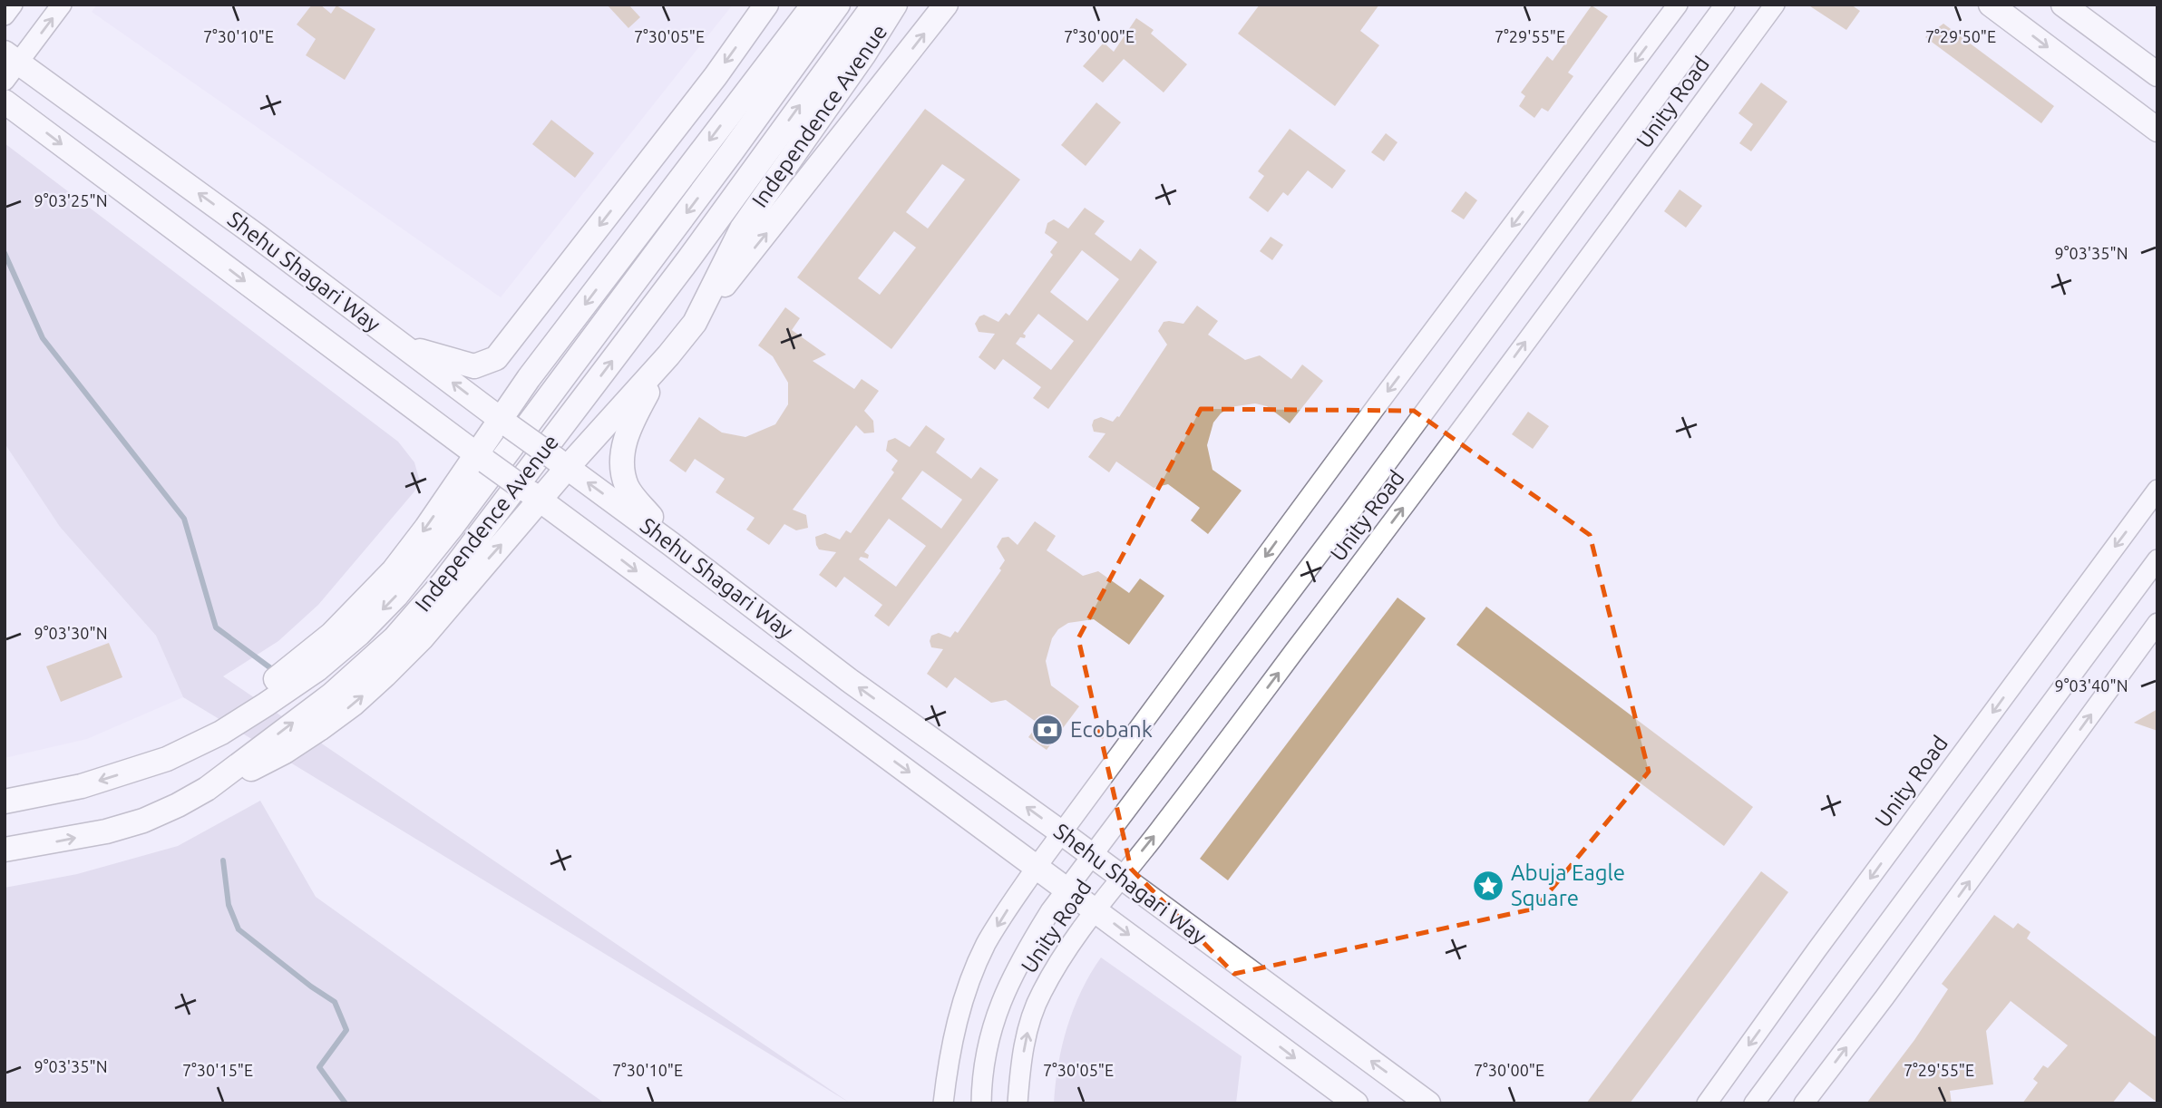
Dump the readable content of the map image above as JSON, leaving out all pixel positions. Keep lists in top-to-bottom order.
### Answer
{
  "streets": {
    "main road": ["Independence Avenue", "Shehu Shagari Way"],
    "street": ["Unity Road"]
  },
  "crossings": [
    ["Unity Road", "Shehu Shagari Way"],
    ["Independence Avenue", "Shehu Shagari Way"]
  ],
  "places": {
    "bank": ["Ecobank"],
    "place": ["Abuja Eagle Square"]
  },
  "coordinates": [
    "7°30'10\"E",
    "7°30'05\"E",
    "7°30'00\"E",
    "7°29'55\"E",
    "7°29'50\"E",
    "9°03'25\"N",
    "9°03'35\"N",
    "9°03'30\"N",
    "9°03'40\"N",
    "7°30'15\"E"
  ]
}
